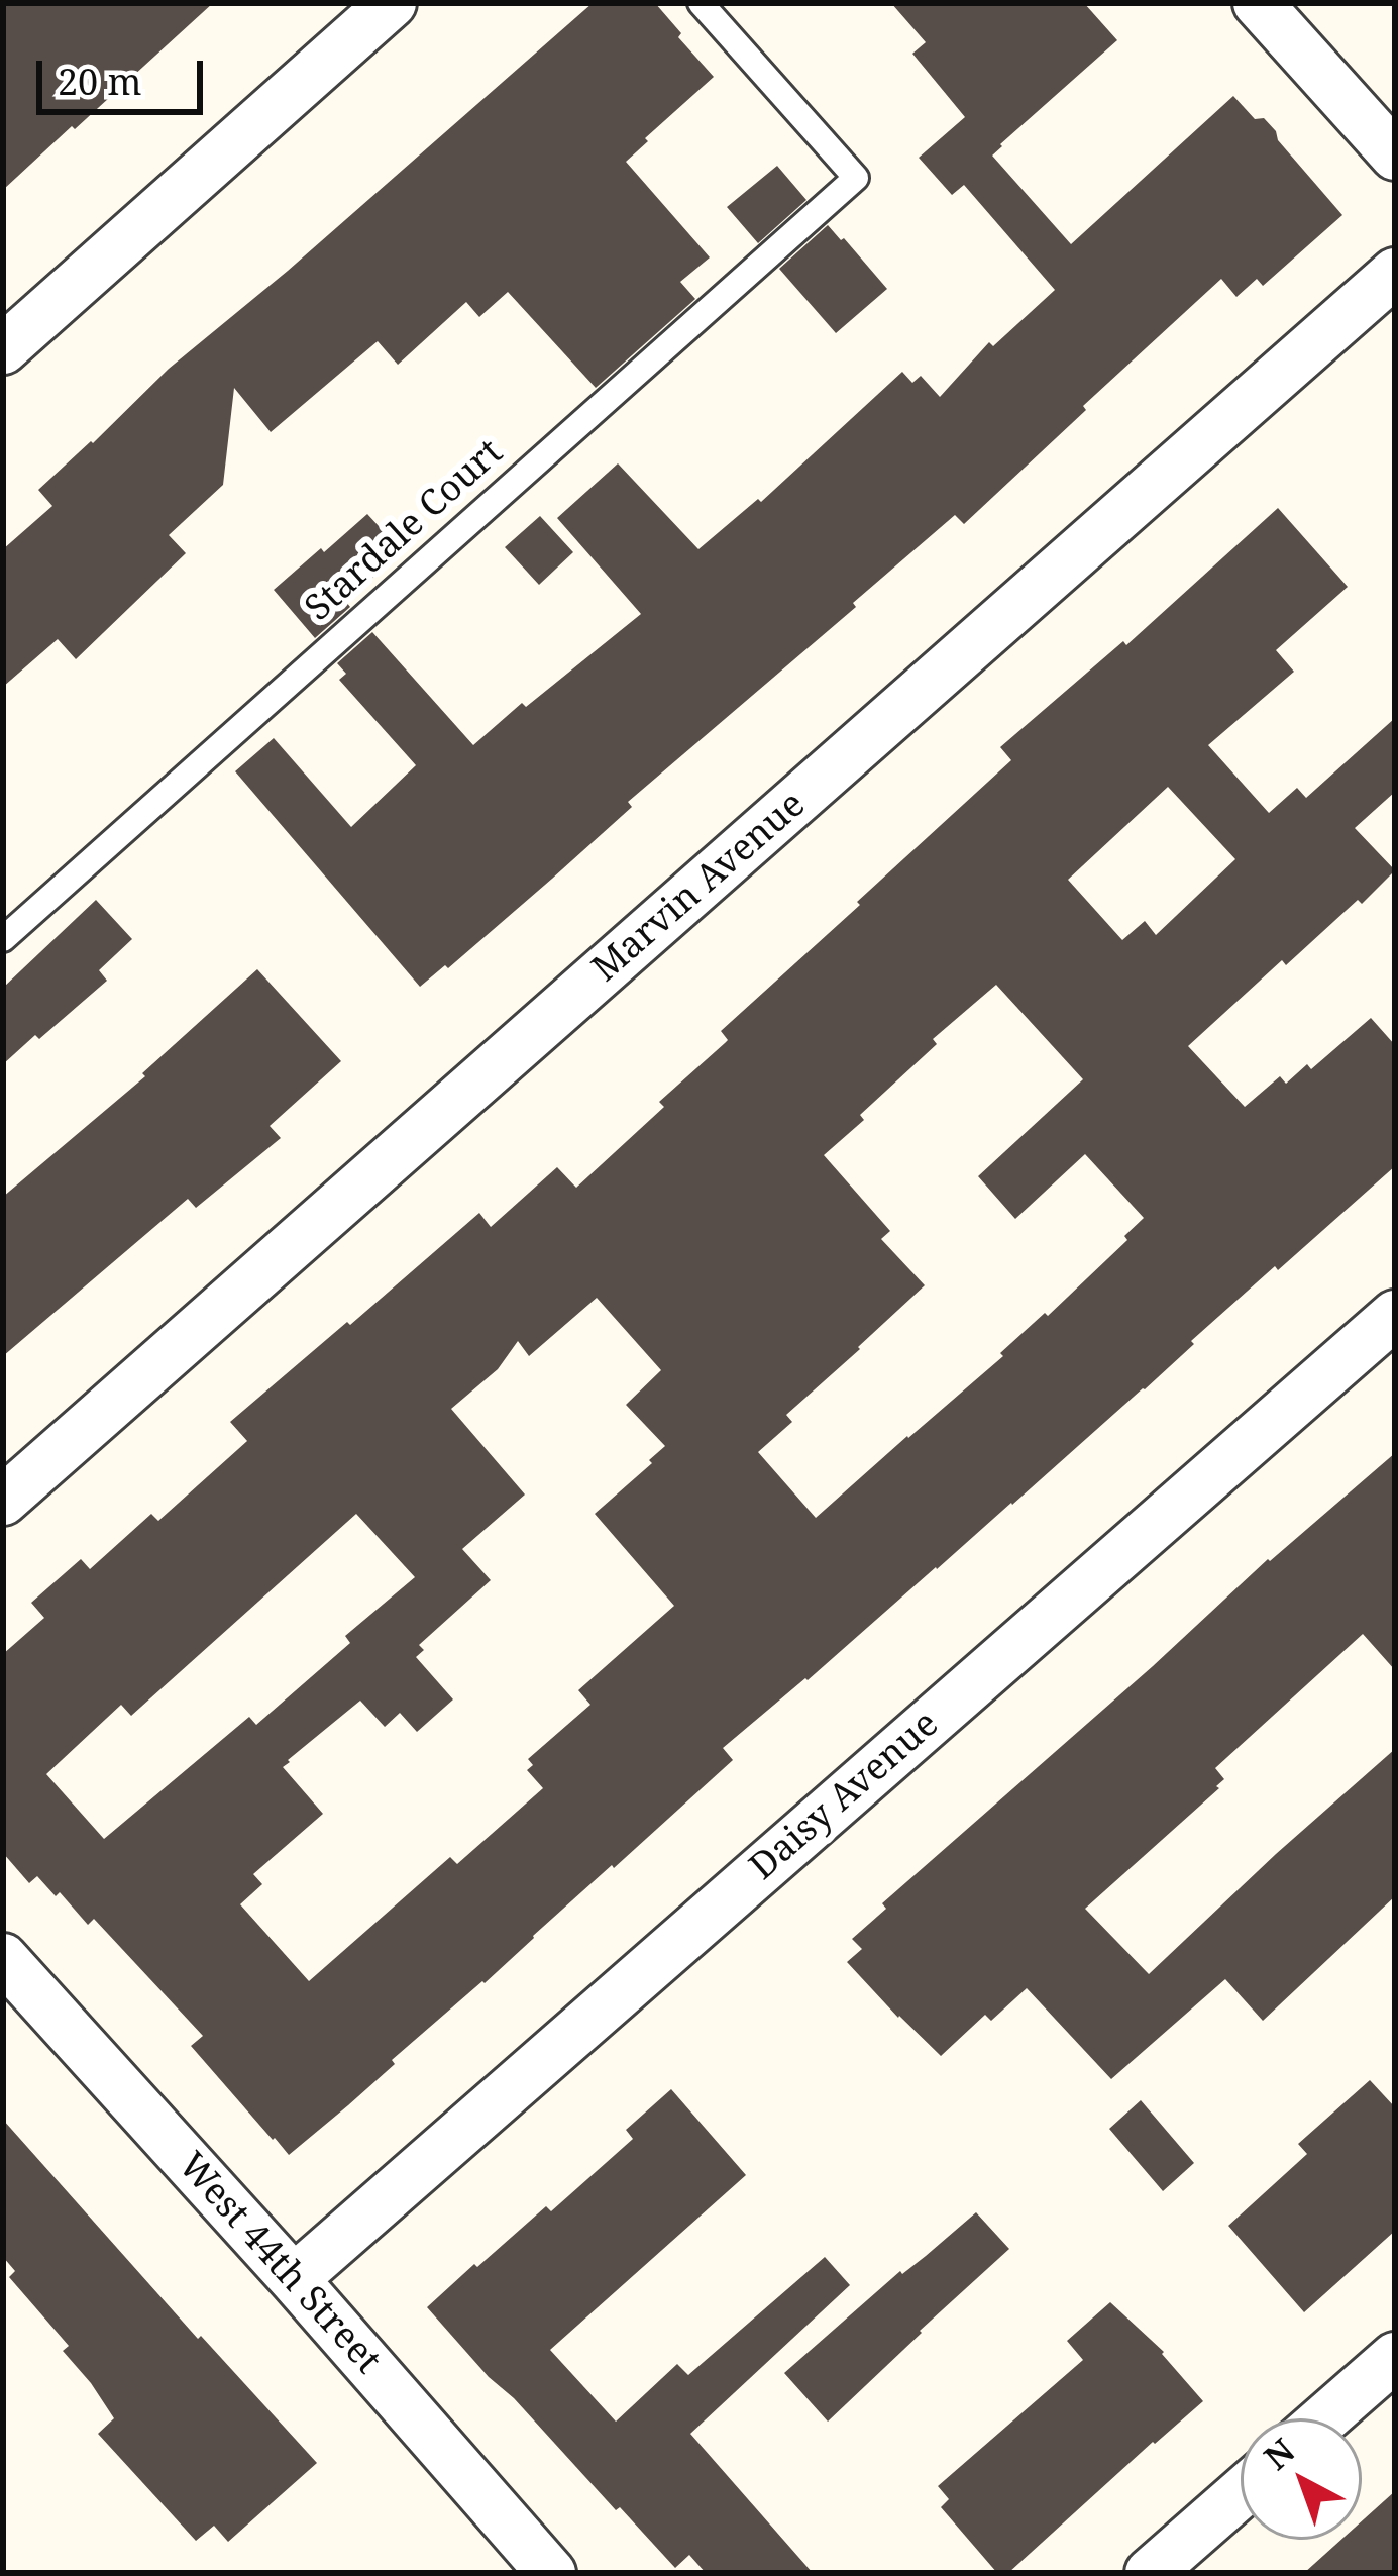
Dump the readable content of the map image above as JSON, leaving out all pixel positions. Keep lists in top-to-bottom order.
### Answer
{
  "streets": {
    "street": ["Marvin Avenue", "Daisy Avenue", "West 44th Street"],
    "lane": ["Stardale Court"]
  },
  "crossings": [
    ["Daisy Avenue", "West 44th Street"]
  ],
  "scale_bar": "20 m",
  "north": "top left"
}
